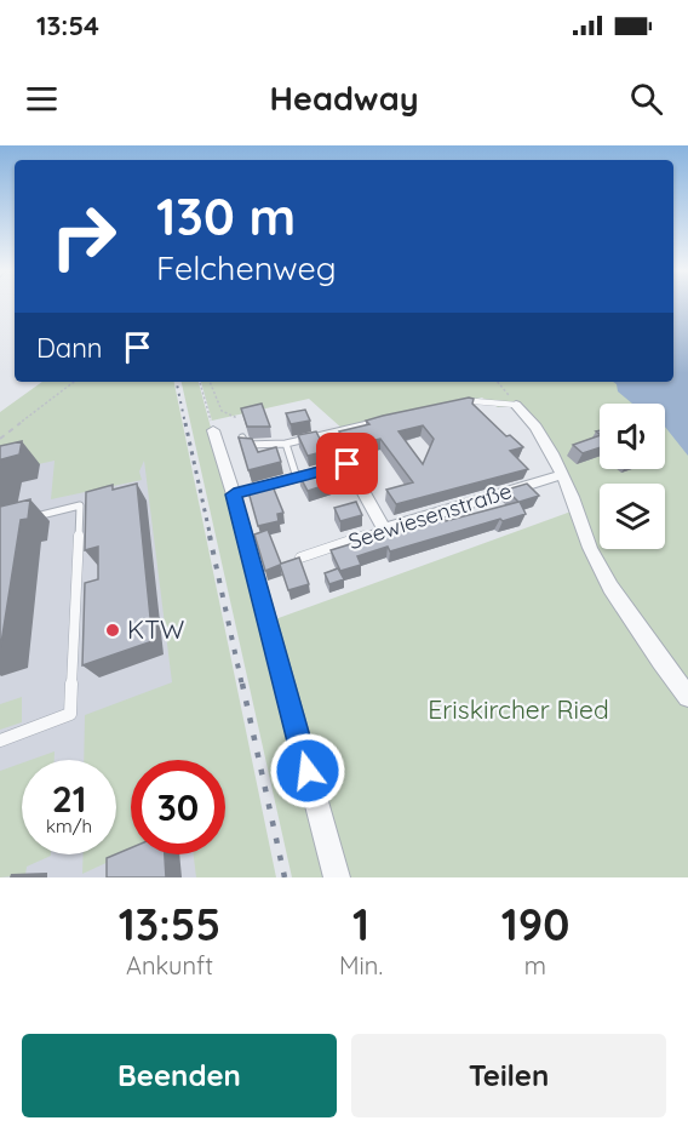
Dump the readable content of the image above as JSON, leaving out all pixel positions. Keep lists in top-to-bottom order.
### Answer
{
  "streets": {
    "street": ["Seewiesenstraße"]
  },
  "parks": ["Eriskircher Ried"],
  "places": ["KTW"],
  "page": {
    "status": "13:54",
    "header": "Headway",
    "turn": ["130 m", "Felchenweg"],
    "then": "Dann",
    "speed": "21 km/h",
    "limit": "30",
    "eta": [
      "13:55",
      "Ankunft",
      "1",
      "Min.",
      "190",
      "m"
    ],
    "buttons": ["Beenden", "Teilen"]
  }
}
